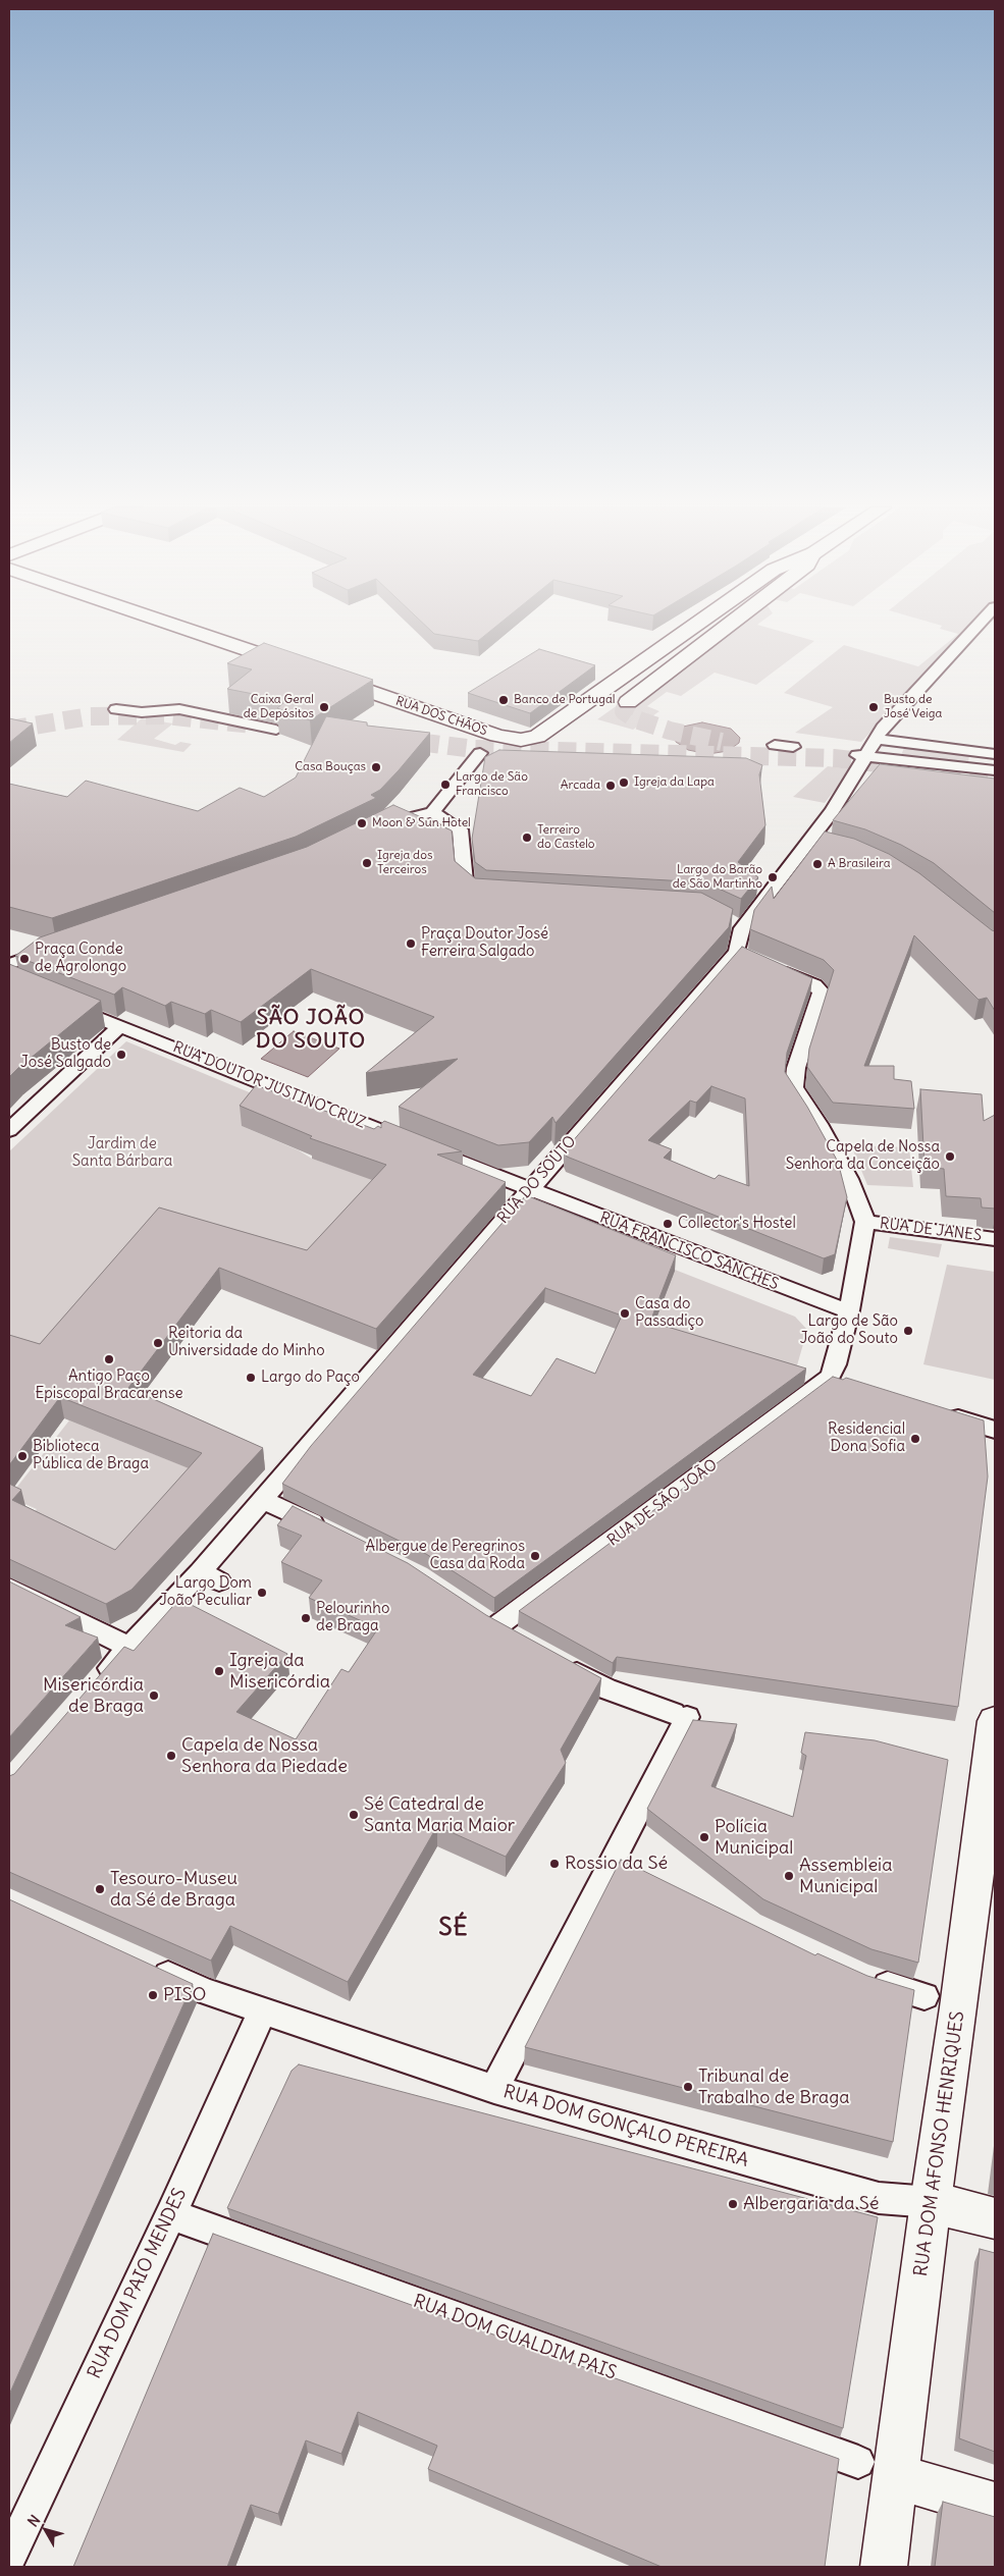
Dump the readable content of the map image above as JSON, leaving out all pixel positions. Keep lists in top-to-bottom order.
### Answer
{
  "streets": {
    "street": [
      "RUA DOS CHÃOS",
      "RUA DOUTOR JUSTINO CRUZ",
      "RUA DO SOUTO",
      "RUA DE JANES",
      "RUA FRANCISCO SANCHES",
      "RUA DE SÃO JOÃO",
      "RUA DOM GONÇALO PEREIRA",
      "RUA DOM AFONSO HENRIQUES",
      "RUA DOM PAIO MENDES",
      "RUA DOM GUALDIM PAIS"
    ]
  },
  "crossings": [
    ["RUA DOUTOR JUSTINO CRUZ", "RUA DO SOUTO"],
    ["RUA DOUTOR JUSTINO CRUZ", "RUA FRANCISCO SANCHES"],
    ["RUA DO SOUTO", "RUA FRANCISCO SANCHES"],
    ["RUA FRANCISCO SANCHES", "RUA DE SÃO JOÃO"],
    ["RUA DOM GONÇALO PEREIRA", "RUA DOM AFONSO HENRIQUES"],
    ["RUA DOM GONÇALO PEREIRA", "RUA DOM PAIO MENDES"],
    ["RUA DOM AFONSO HENRIQUES", "RUA DOM GUALDIM PAIS"],
    ["RUA DOM PAIO MENDES", "RUA DOM GUALDIM PAIS"]
  ],
  "districts": ["SÃO JOÃO DO SOUTO", "SÉ"],
  "parks": ["Jardim de Santa Bárbara"],
  "places": [
    "Banco de Portugal",
    "Caixa Geral de Depósitos",
    "Busto de José Veiga",
    "Casa Bouças",
    "Igreja da Lapa",
    "Largo de São Francisco",
    "Arcada",
    "Moon & Sun Hotel",
    "Terreiro do Castelo",
    "Igreja dos Terceiros",
    "A Brasileira",
    "Largo do Barão de São Martinho",
    "Praça Doutor José Ferreira Salgado",
    "Praça Conde de Agrolongo",
    "Busto de José Salgado",
    "Capela de Nossa Senhora da Conceição",
    "Collector's Hostel",
    "Casa do Passadiço",
    "Largo de São João do Souto",
    "Reitoria da Universidade do Minho",
    "Antigo Paço Episcopal Bracarense",
    "Largo do Paço",
    "Residencial Dona Sofia",
    "Biblioteca Pública de Braga",
    "Albergue de Peregrinos Casa da Roda",
    "Largo Dom João Peculiar",
    "Pelourinho de Braga",
    "Igreja da Misericórdia",
    "Misericórdia de Braga",
    "Capela de Nossa Senhora da Piedade",
    "Sé Catedral de Santa Maria Maior",
    "Polícia Municipal",
    "Rossio da Sé",
    "Assembleia Municipal",
    "Tesouro-Museu da Sé de Braga",
    "PISO",
    "Tribunal de Trabalho de Braga",
    "Albergaria da Sé"
  ],
  "north": "top left"
}
